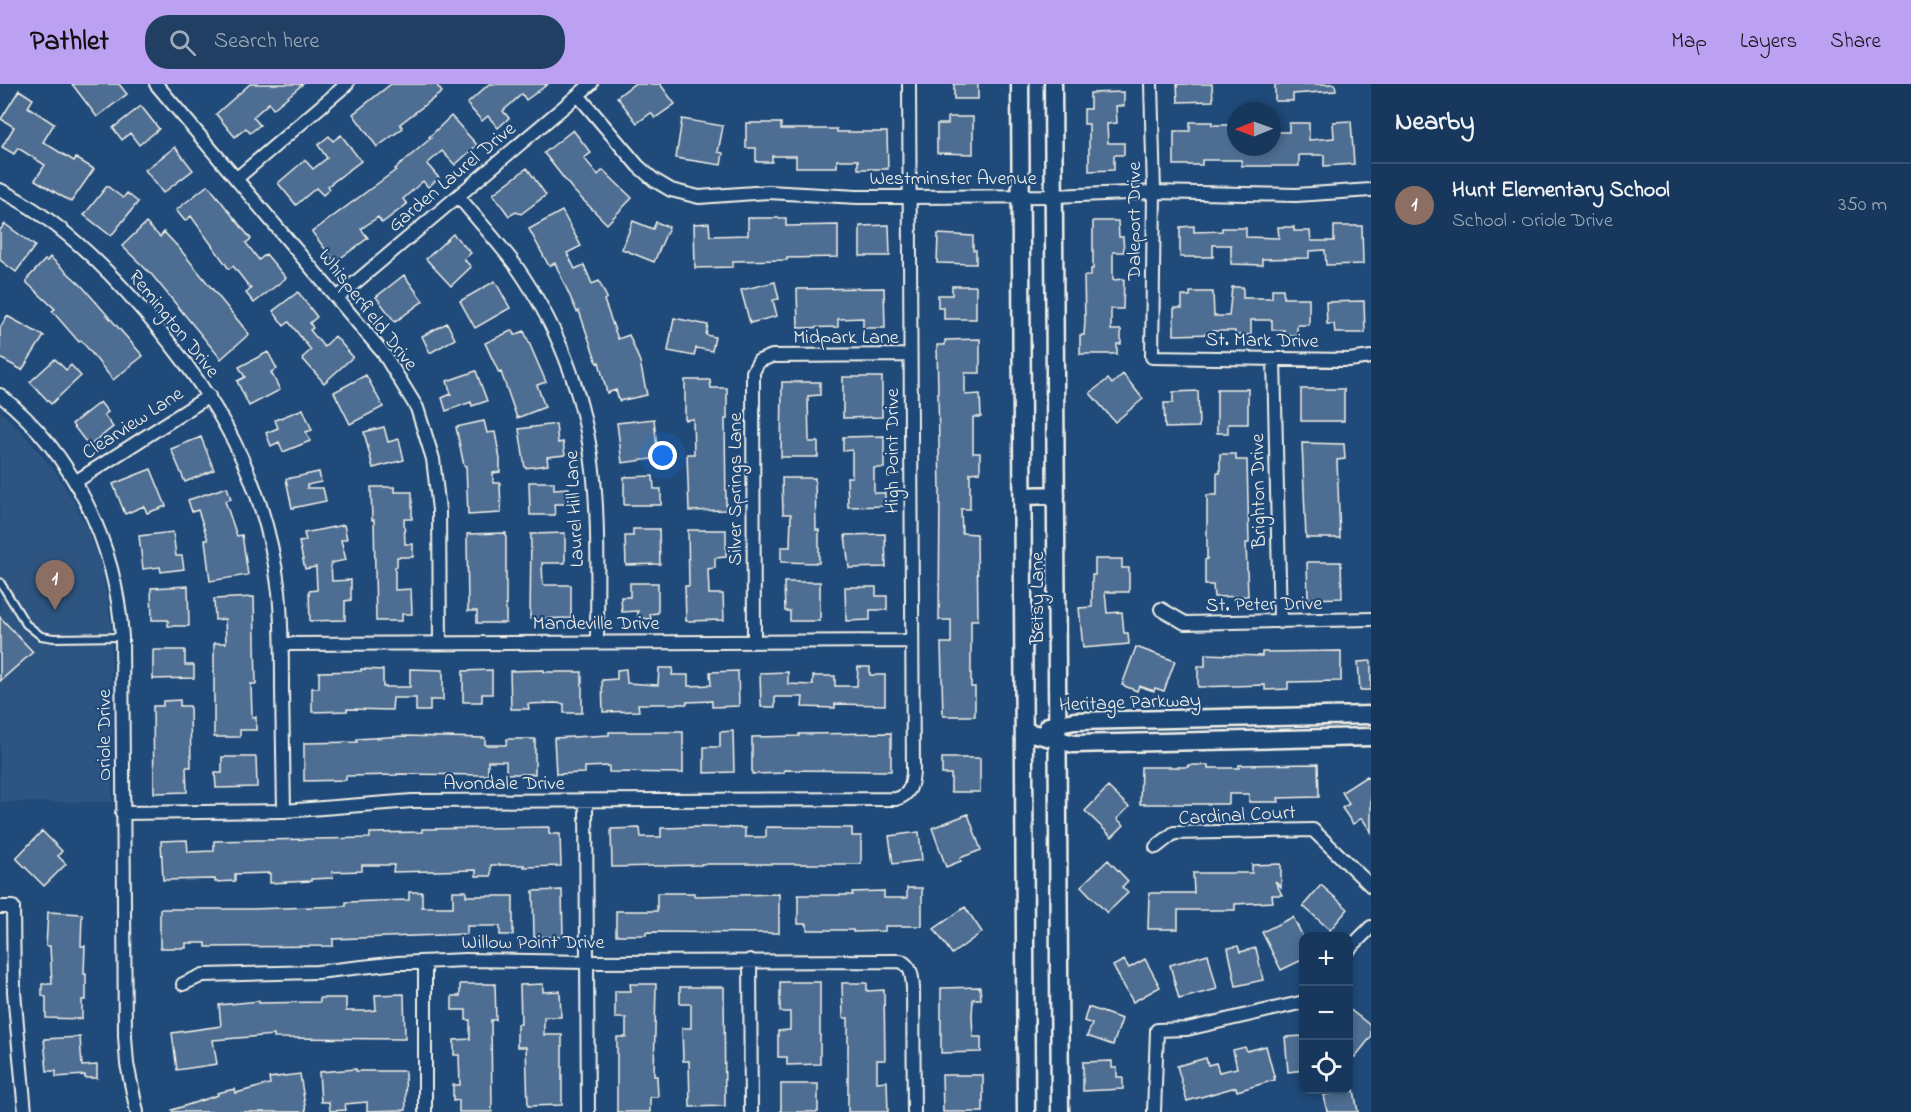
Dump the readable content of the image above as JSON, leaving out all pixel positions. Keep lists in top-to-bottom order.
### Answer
{
  "streets": {
    "main road": ["Betsy Lane", "Heritage Parkway"],
    "street": [
      "Garden Laurel Drive",
      "Westminster Avenue",
      "Daleport Drive",
      "Whisperfield Drive",
      "Remington Drive",
      "Midpark Lane",
      "St. Mark Drive",
      "Clearview Lane",
      "High Point Drive",
      "Silver Springs Lane",
      "Brighton Drive",
      "Laurel Hill Lane",
      "St. Peter Drive",
      "Mandeville Drive",
      "Oriole Drive",
      "Avondale Drive",
      "Cardinal Court",
      "Willow Point Drive"
    ]
  },
  "crossings": [
    ["Garden Laurel Drive", "Westminster Avenue"],
    ["Garden Laurel Drive", "Whisperfield Drive"],
    ["Garden Laurel Drive", "Laurel Hill Lane"],
    ["Westminster Avenue", "Daleport Drive"],
    ["Westminster Avenue", "High Point Drive"],
    ["Westminster Avenue", "Betsy Lane"],
    ["Daleport Drive", "St. Mark Drive"],
    ["Whisperfield Drive", "Mandeville Drive"],
    ["Remington Drive", "Clearview Lane"],
    ["Remington Drive", "Mandeville Drive"],
    ["Remington Drive", "Avondale Drive"],
    ["Midpark Lane", "High Point Drive"],
    ["Midpark Lane", "Silver Springs Lane"],
    ["St. Mark Drive", "Brighton Drive"],
    ["Clearview Lane", "Oriole Drive"],
    ["High Point Drive", "Mandeville Drive"],
    ["High Point Drive", "Avondale Drive"],
    ["Silver Springs Lane", "Mandeville Drive"],
    ["Brighton Drive", "St. Peter Drive"],
    ["Laurel Hill Lane", "Mandeville Drive"],
    ["Betsy Lane", "Heritage Parkway"],
    ["Oriole Drive", "Avondale Drive"]
  ],
  "north": "left",
  "page": {
    "header": "Pathlet",
    "search": "Search here",
    "nav": ["Map", "Layers", "Share"],
    "heading": "Nearby",
    "list": [
      {
        "mark": "1",
        "name": "Hunt Elementary School",
        "note": "School · Oriole Drive",
        "value": "350 m"
      }
    ],
    "pins": "1",
    "map_buttons": ["+", "−"]
  }
}
